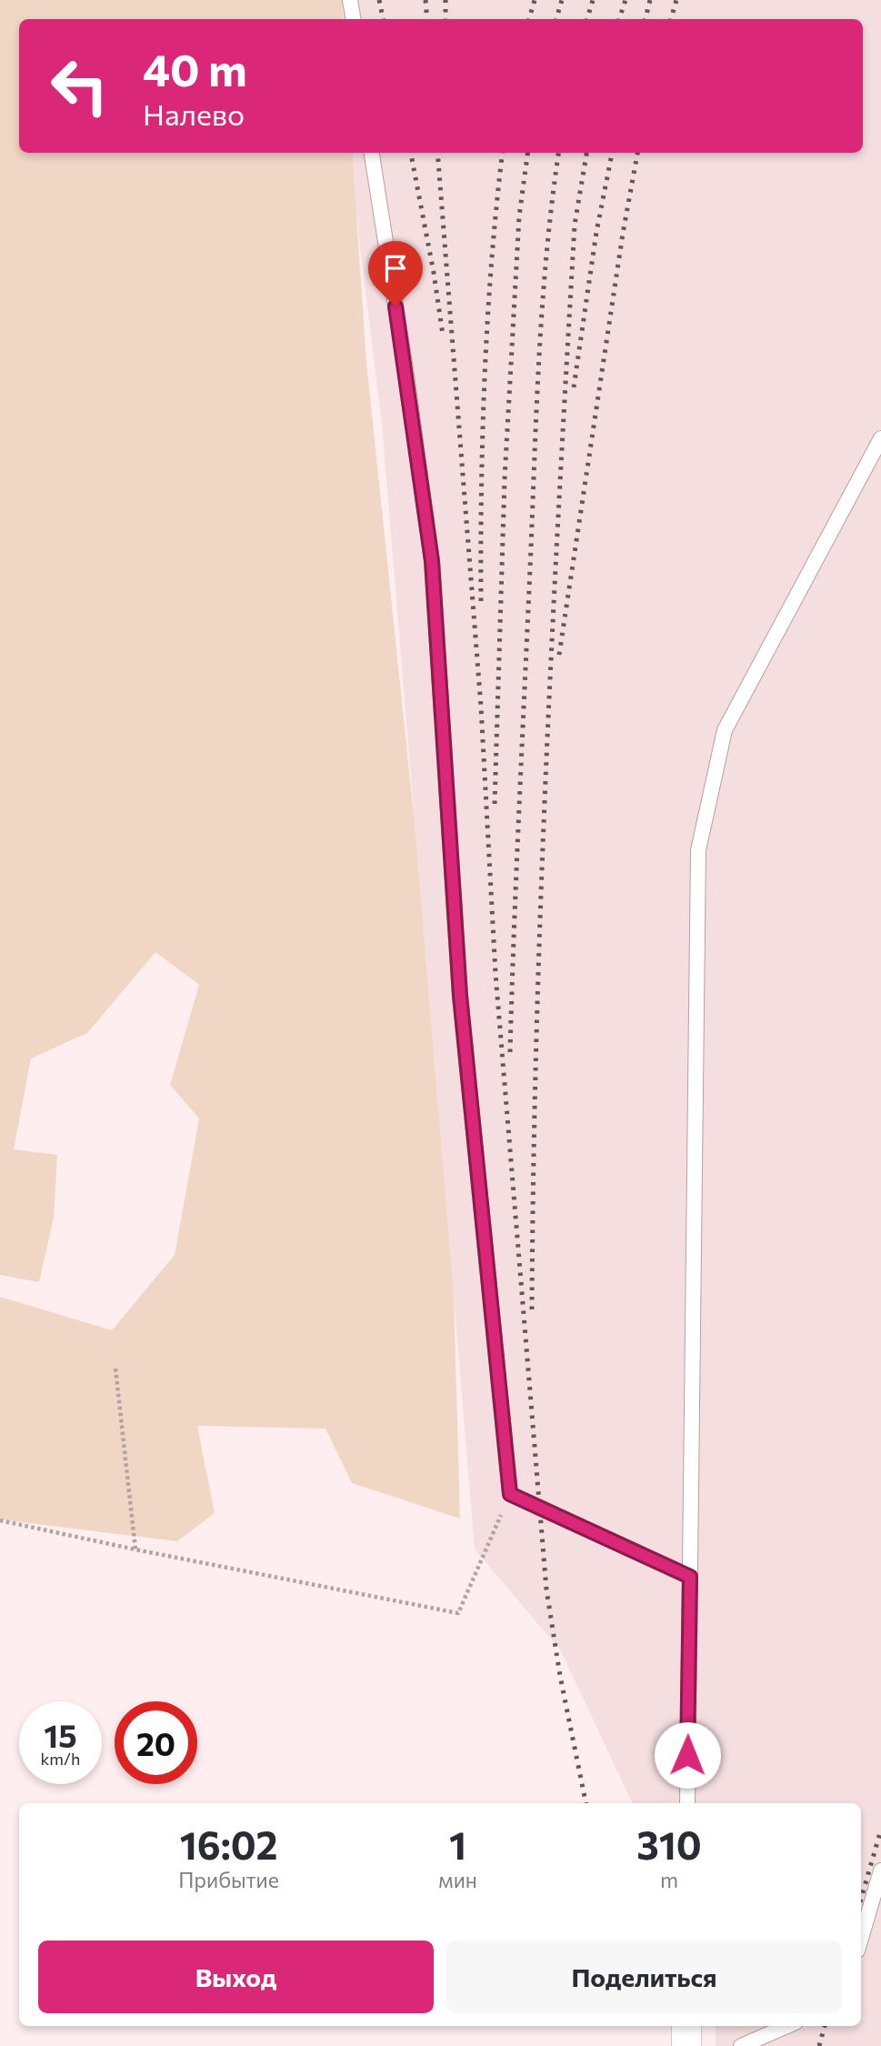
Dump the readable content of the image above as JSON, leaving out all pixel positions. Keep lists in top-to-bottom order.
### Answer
{
  "page": {
    "turn": ["40 m", "Налево"],
    "speed": "15 km/h",
    "limit": "20",
    "eta": [
      "16:02",
      "Прибытие",
      "1",
      "мин",
      "310",
      "m"
    ],
    "buttons": ["Выход", "Поделиться"]
  }
}
